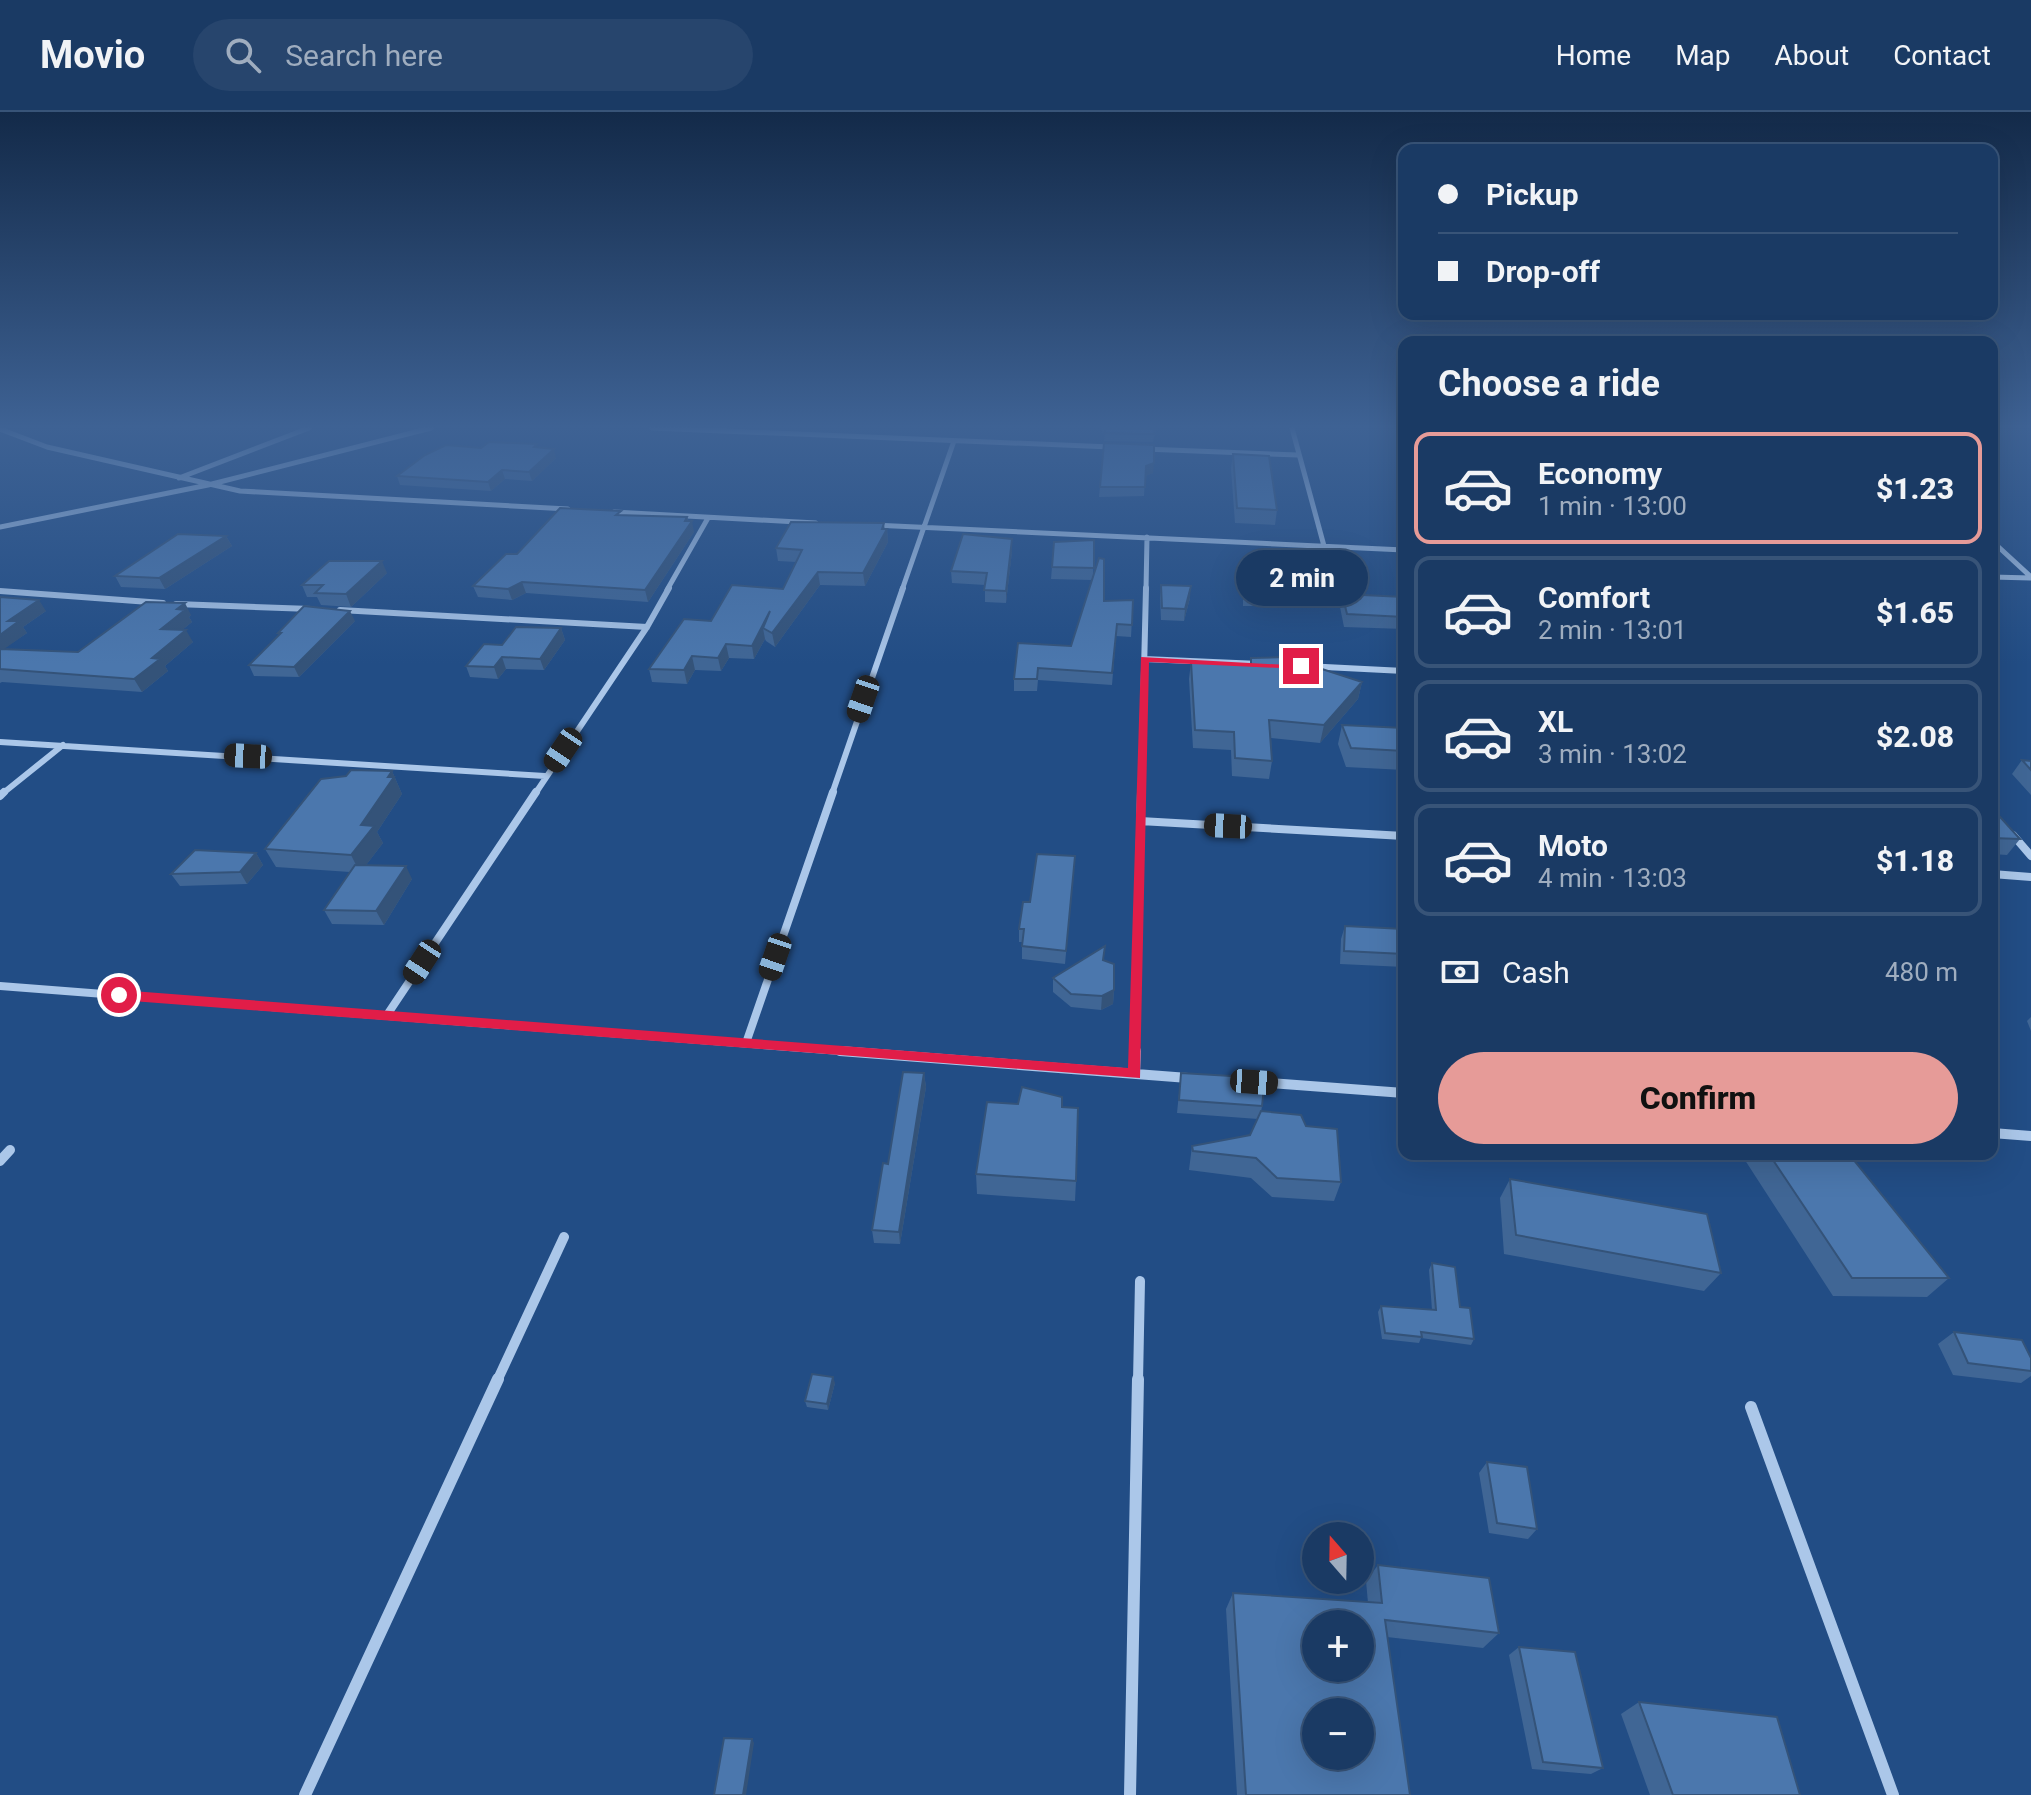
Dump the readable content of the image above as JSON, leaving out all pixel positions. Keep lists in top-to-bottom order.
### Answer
{
  "north": "top",
  "page": {
    "header": "Movio",
    "search": "Search here",
    "nav": [
      "Home",
      "Map",
      "About",
      "Contact"
    ],
    "banner": ["Pickup", "Drop-off"],
    "heading": "Choose a ride",
    "list": [
      {
        "name": "Economy",
        "note": "1 min · 13:00",
        "value": "$1.23"
      },
      {
        "name": "Comfort",
        "note": "2 min · 13:01",
        "value": "$1.65"
      },
      {
        "name": "XL",
        "note": "3 min · 13:02",
        "value": "$2.08"
      },
      {
        "name": "Moto",
        "note": "4 min · 13:03",
        "value": "$1.18"
      }
    ],
    "bubble": "2 min",
    "pay": ["Cash", "480 m"],
    "buttons": "Confirm",
    "map_buttons": ["+", "−"]
  }
}
